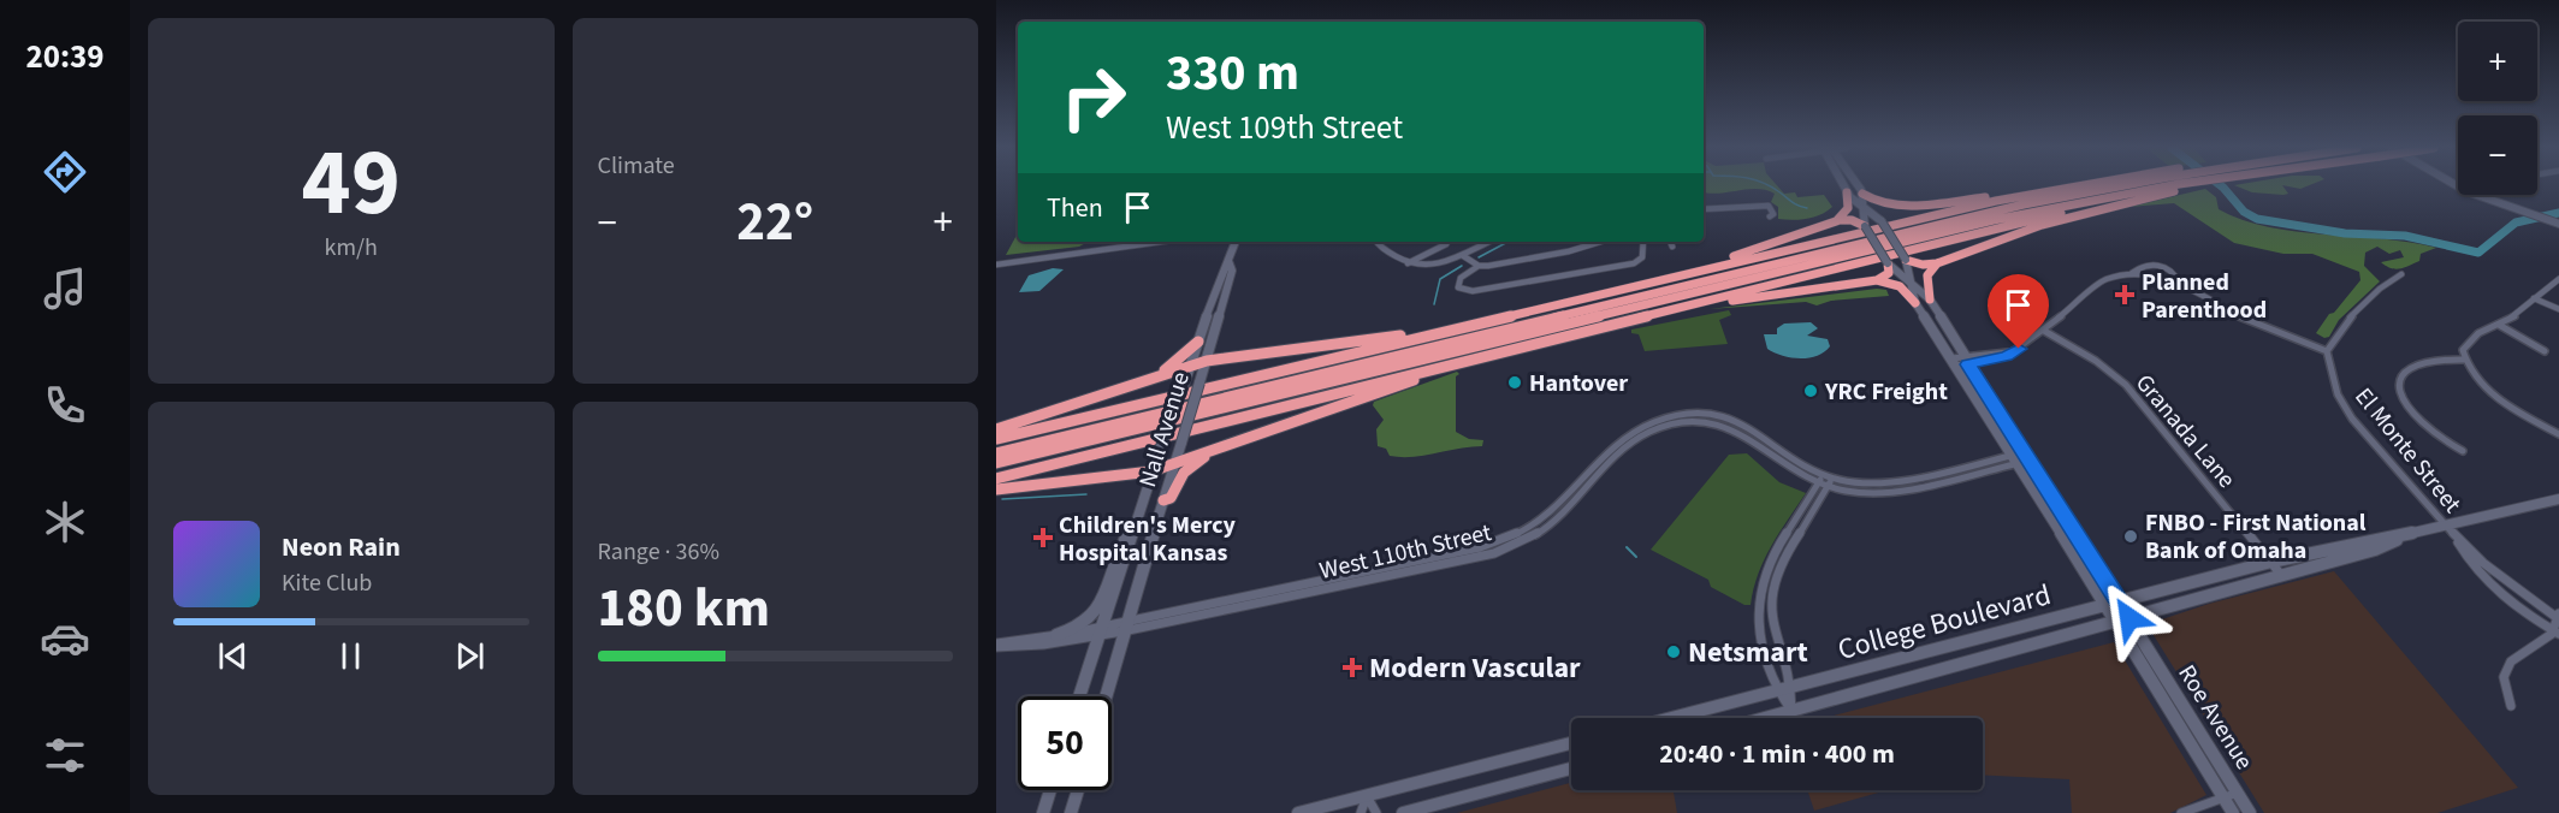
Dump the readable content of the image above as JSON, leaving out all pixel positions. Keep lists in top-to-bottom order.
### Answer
{
  "streets": {
    "main road": ["Nall Avenue", "College Boulevard", "Roe Avenue"],
    "street": ["Granada Lane", "El Monte Street", "West 110th Street"]
  },
  "crossings": [
    ["Nall Avenue", "West 110th Street"],
    ["Granada Lane", "College Boulevard"],
    ["El Monte Street", "College Boulevard"],
    ["West 110th Street", "Roe Avenue"],
    ["College Boulevard", "Roe Avenue"]
  ],
  "places": {
    "health": ["Planned Parenthood", "Children's Mercy Hospital Kansas", "Modern Vascular"],
    "other": [
      "Hantover",
      "YRC Freight",
      "FNBO - First National Bank of Omaha",
      "Netsmart"
    ]
  },
  "page": {
    "tabs": "20:39",
    "tile": [
      ["49", "km/h"],
      "Climate",
      ["Range · 36%", "180 km"]
    ],
    "map_buttons": ["+", "−"],
    "turn": ["330 m", "West 109th Street"],
    "then": "Then",
    "heat": ["−", "22°", "+"],
    "song": ["Neon Rain", "Kite Club"],
    "limit": "50",
    "trip": "20:40 · 1 min · 400 m"
  }
}
